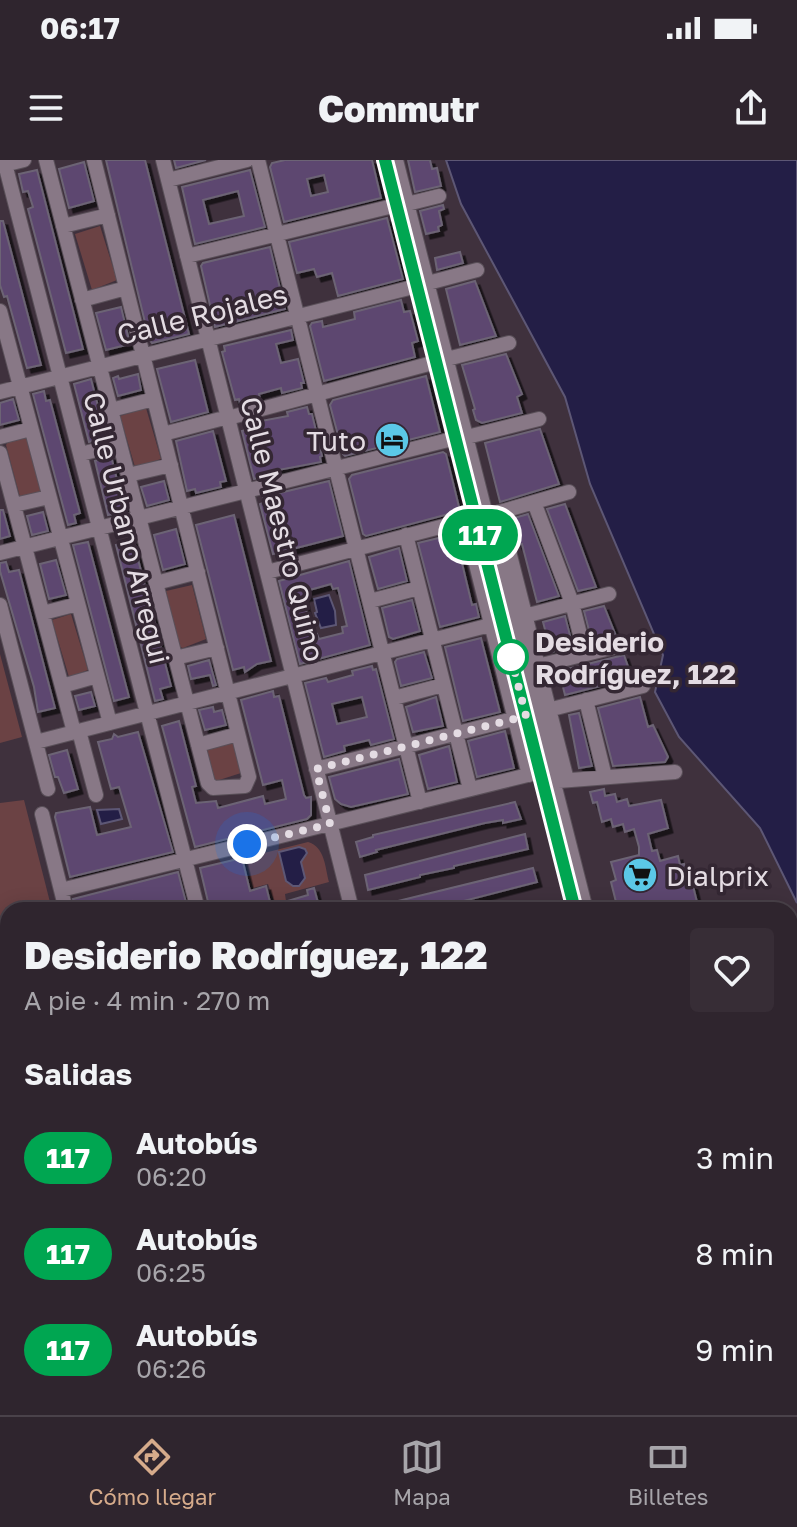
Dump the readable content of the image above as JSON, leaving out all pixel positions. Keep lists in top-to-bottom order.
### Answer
{
  "streets": {
    "street": ["Calle Rojales", "Calle Urbano Arregui", "Calle Maestro Quino"]
  },
  "crossings": [
    ["Calle Rojales", "Calle Urbano Arregui"],
    ["Calle Rojales", "Calle Maestro Quino"]
  ],
  "places": {
    "hotel": ["Tuto"],
    "other": ["Desiderio Rodríguez, 122"],
    "supermarket": ["Dialprix"]
  },
  "lines": ["bus line 117"],
  "page": {
    "status": "06:17",
    "header": "Commutr",
    "on_map": "117",
    "heading": [
      ["Desiderio Rodríguez, 122", "A pie · 4 min · 270 m"],
      "Salidas"
    ],
    "list": [
      {
        "mark": "117",
        "name": "Autobús",
        "note": "06:20",
        "value": "3 min"
      },
      {
        "mark": "117",
        "name": "Autobús",
        "note": "06:25",
        "value": "8 min"
      },
      {
        "mark": "117",
        "name": "Autobús",
        "note": "06:26",
        "value": "9 min"
      }
    ],
    "tabs": ["Cómo llegar", "Mapa", "Billetes"]
  }
}
